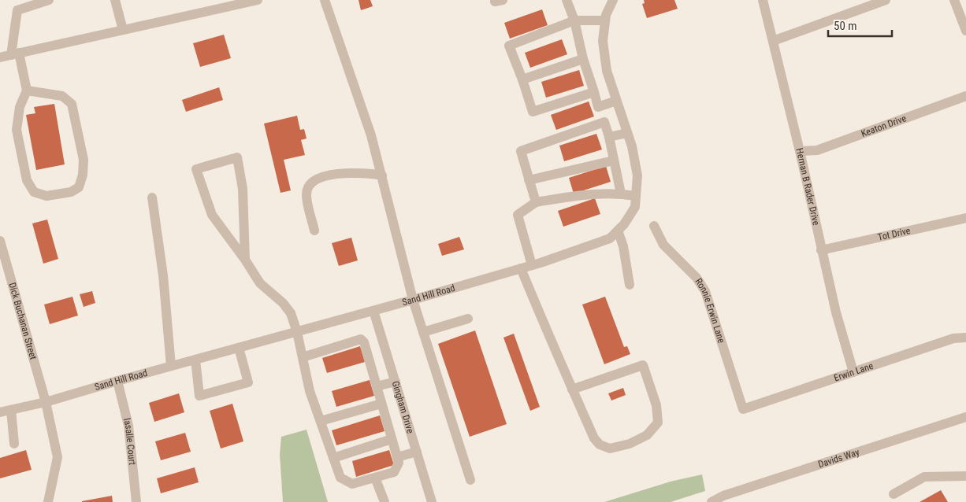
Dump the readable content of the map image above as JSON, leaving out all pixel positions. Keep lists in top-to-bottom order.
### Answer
{
  "streets": {
    "street": [
      "Keaton Drive",
      "Hernan B Rader Drive",
      "Tot Drive",
      "Sand Hill Road",
      "Ronnie Erwin Lane",
      "Dick Buchanan Street",
      "Erwin Lane",
      "Gingham Drive",
      "lasalle Court",
      "Davids Way"
    ]
  },
  "crossings": [
    ["Keaton Drive", "Hernan B Rader Drive"],
    ["Hernan B Rader Drive", "Tot Drive"],
    ["Hernan B Rader Drive", "Erwin Lane"],
    ["Sand Hill Road", "Dick Buchanan Street"],
    ["Sand Hill Road", "Gingham Drive"],
    ["Sand Hill Road", "lasalle Court"],
    ["Ronnie Erwin Lane", "Erwin Lane"]
  ],
  "scale_bar": "50 m"
}
